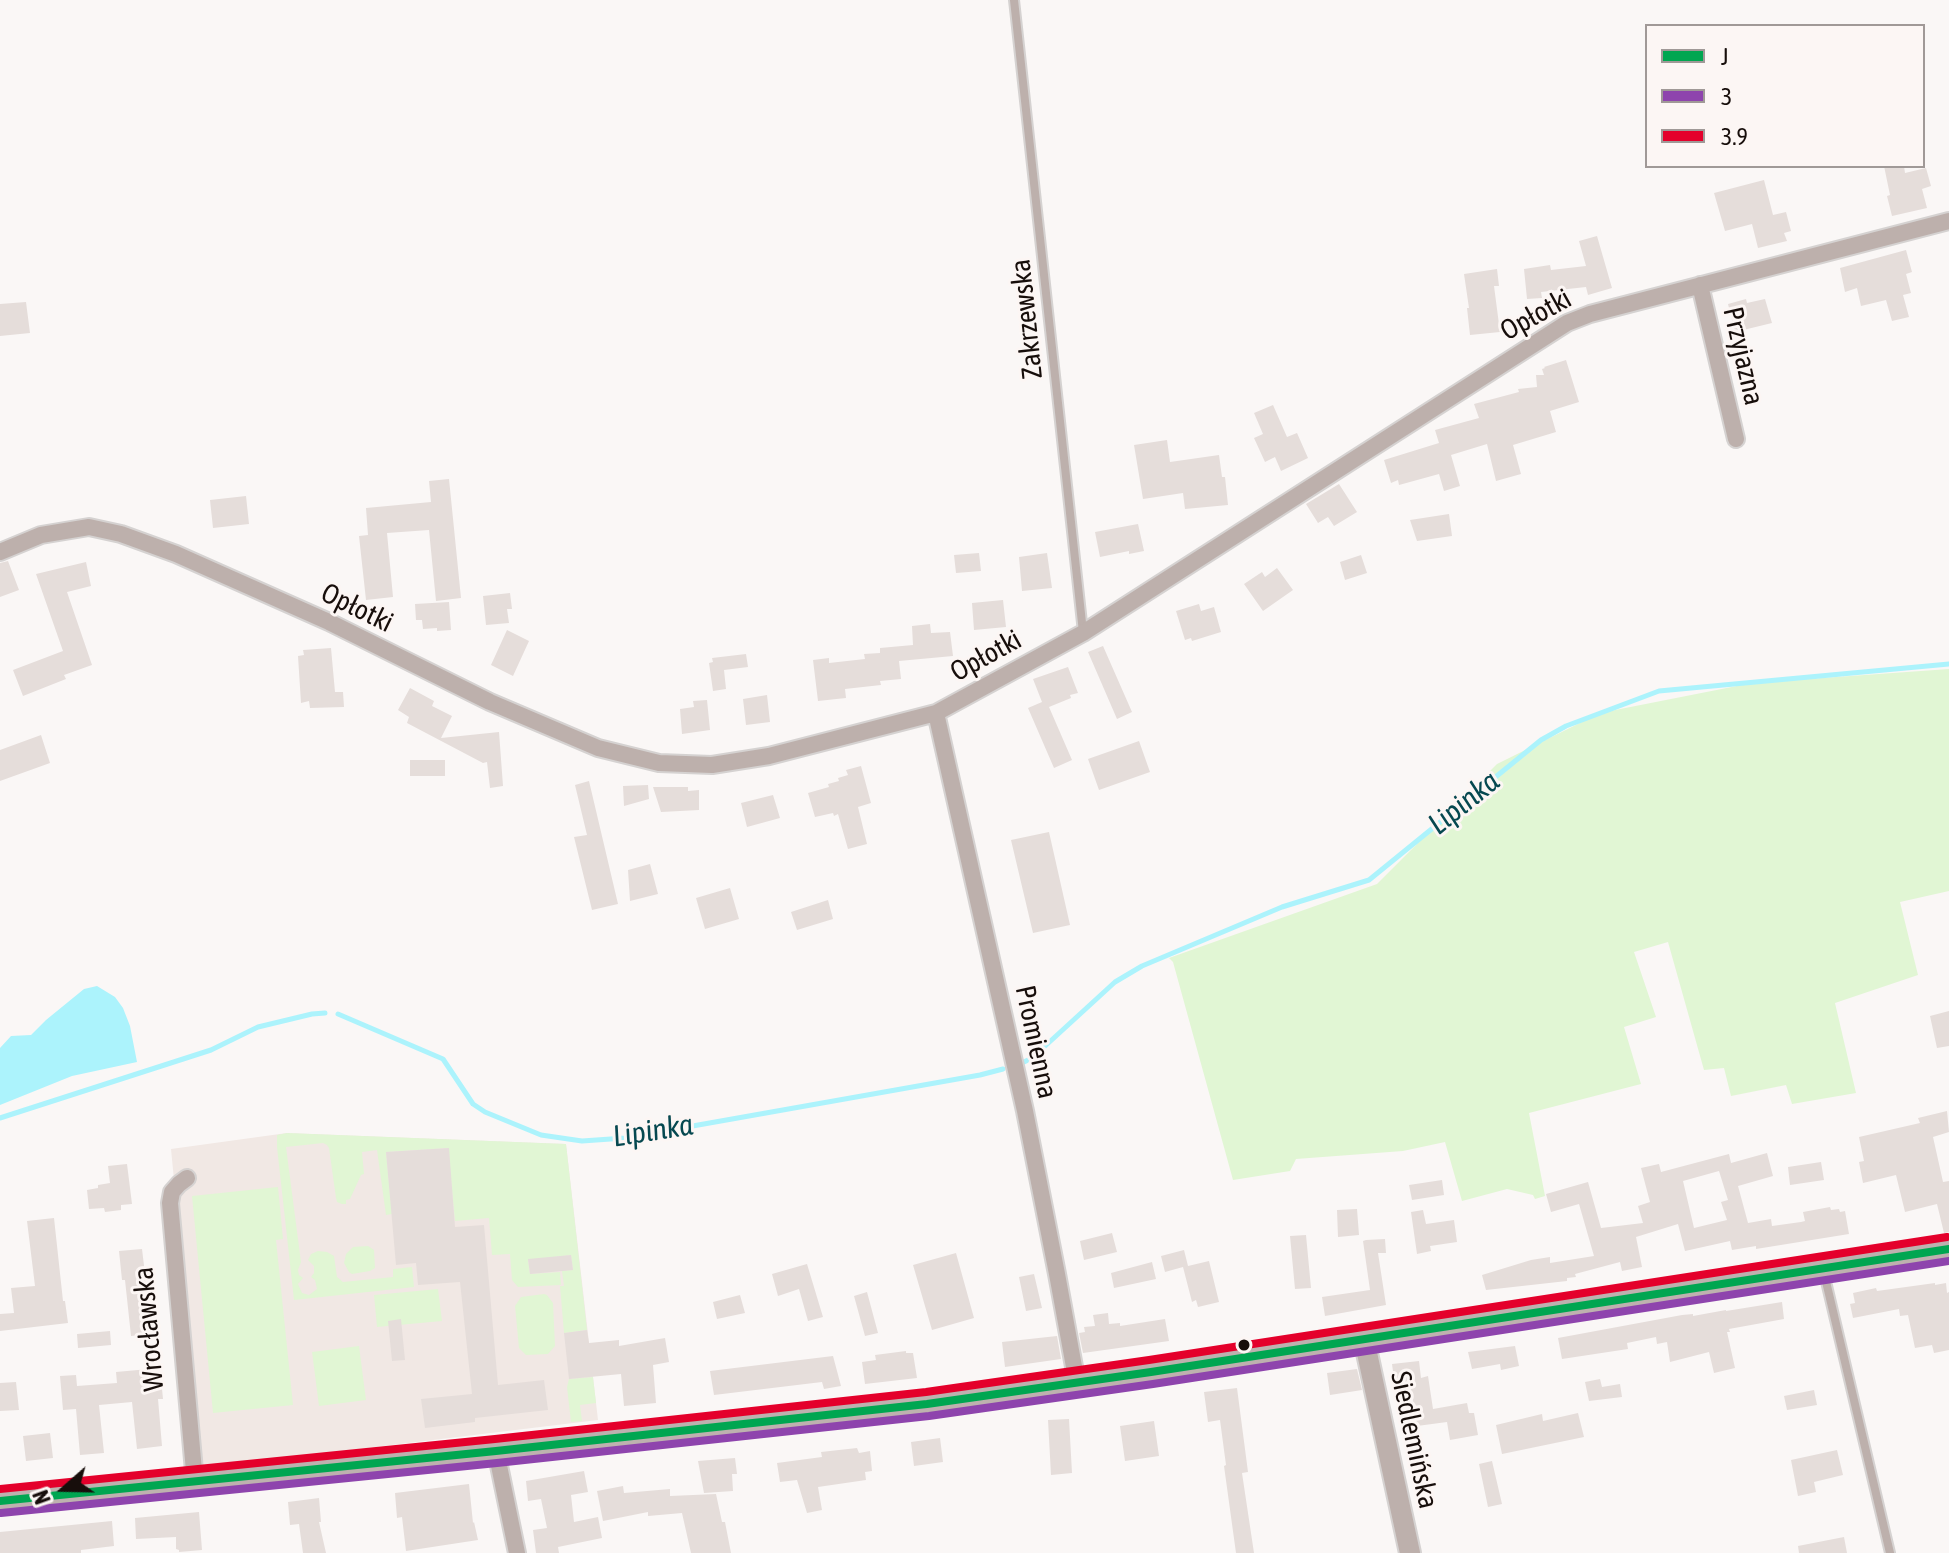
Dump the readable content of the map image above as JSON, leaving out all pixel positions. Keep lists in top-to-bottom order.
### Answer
{
  "streets": {
    "street": [
      "Opłotki",
      "Przyjazna",
      "Promienna",
      "Wrocławska",
      "Siedlemińska"
    ],
    "lane": ["Zakrzewska"]
  },
  "crossings": [
    ["Opłotki", "Zakrzewska"],
    ["Opłotki", "Przyjazna"],
    ["Opłotki", "Promienna"]
  ],
  "water": ["Lipinka"],
  "lines": ["transit line 3.9", "transit line J", "transit line 3"],
  "legend": ["J", "3", "3.9"],
  "north": "left"
}
